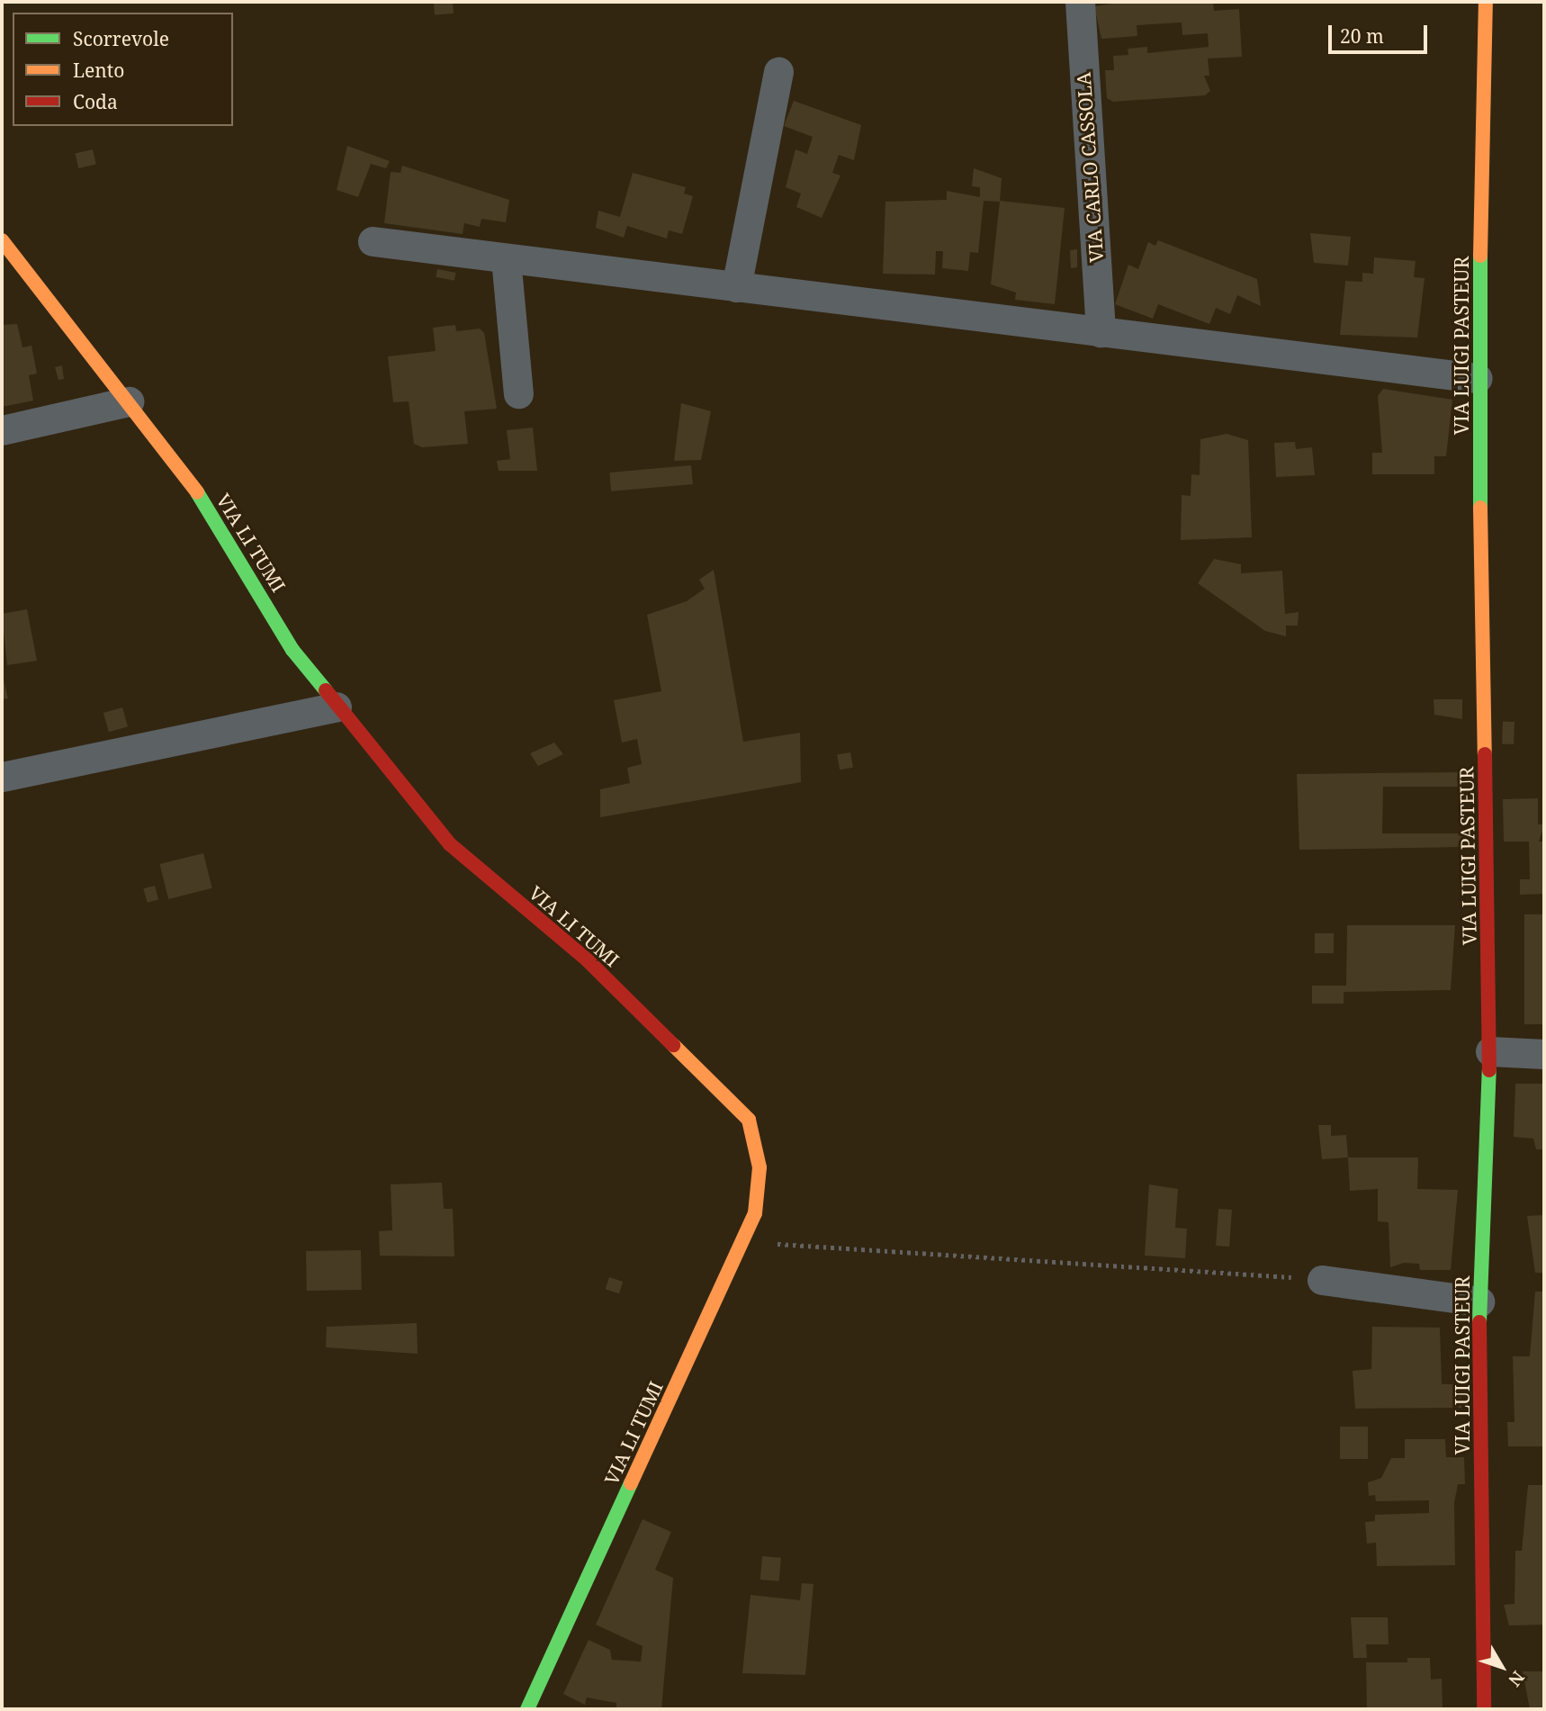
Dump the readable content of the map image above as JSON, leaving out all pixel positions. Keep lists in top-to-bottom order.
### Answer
{
  "streets": {
    "street": ["VIA CARLO CASSOLA", "VIA LUIGI PASTEUR", "VIA LI TUMI"]
  },
  "legend": ["Scorrevole", "Lento", "Coda"],
  "scale_bar": "20 m",
  "north": "bottom right"
}
